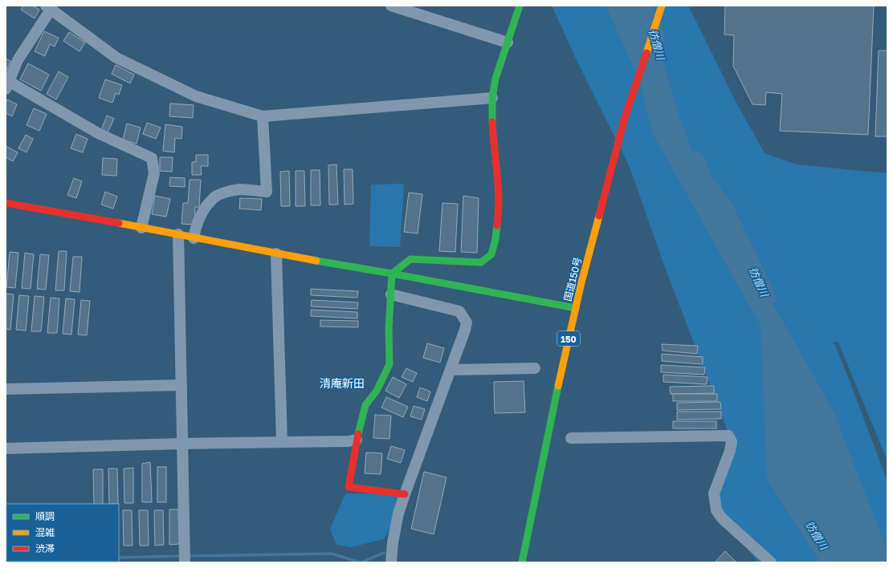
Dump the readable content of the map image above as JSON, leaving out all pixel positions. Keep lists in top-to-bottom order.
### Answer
{
  "streets": {
    "main road": ["国道150号", "150"]
  },
  "districts": ["清庵新田"],
  "water": ["彷僧川"],
  "legend": ["順調", "混雑", "渋滞"]
}
